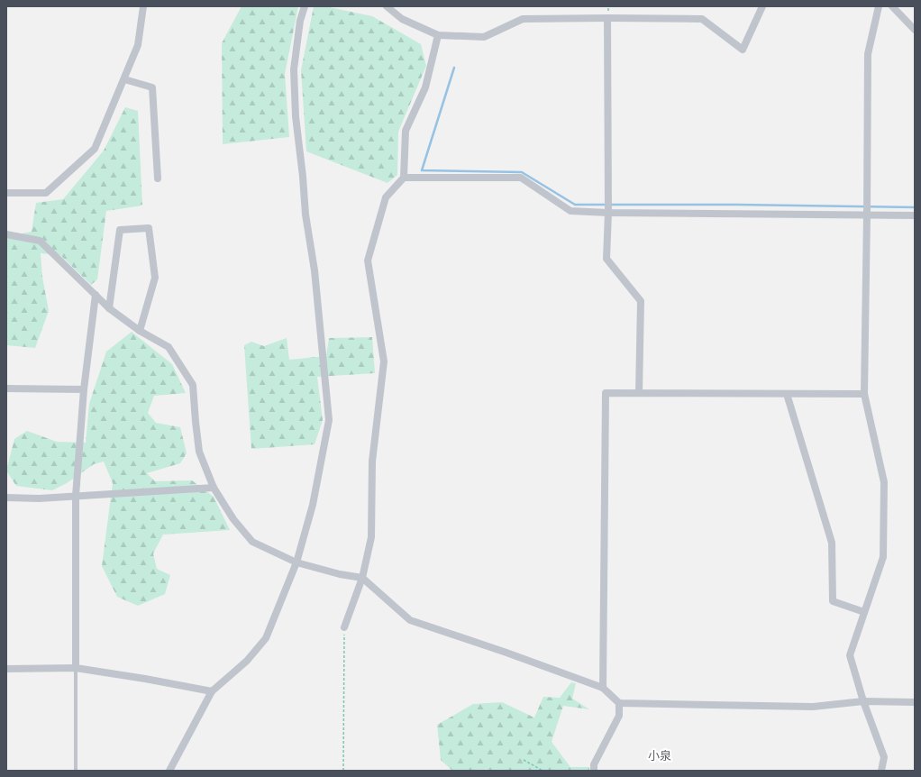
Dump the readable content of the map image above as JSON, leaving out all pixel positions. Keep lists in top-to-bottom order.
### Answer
{
  "districts": ["小泉"]
}
